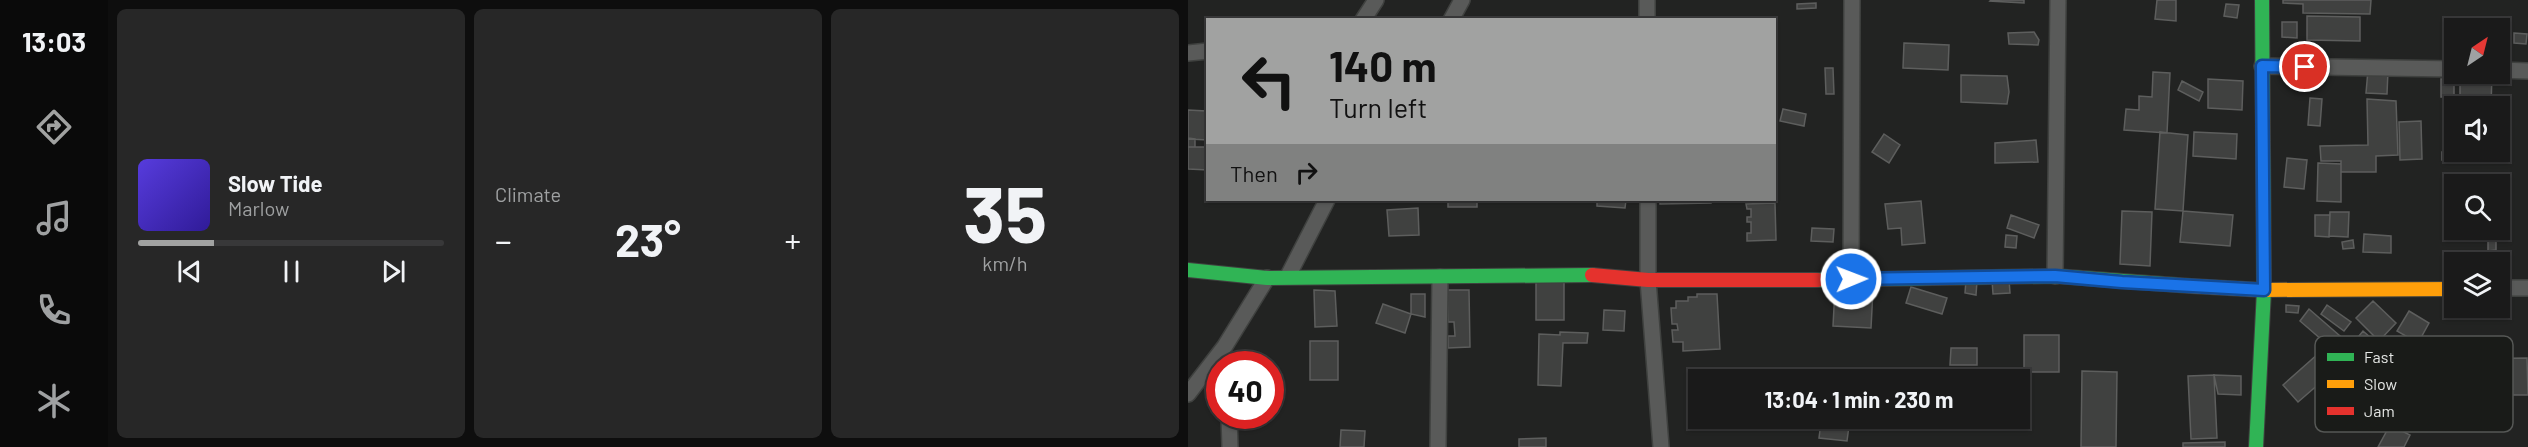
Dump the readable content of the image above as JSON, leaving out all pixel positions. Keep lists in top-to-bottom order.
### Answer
{
  "legend": ["Fast", "Slow", "Jam"],
  "north": "top right",
  "page": {
    "tabs": "13:03",
    "tile": [
      "Climate",
      ["35", "km/h"]
    ],
    "turn": ["140 m", "Turn left"],
    "then": "Then",
    "song": ["Slow Tide", "Marlow"],
    "heat": ["−", "23°", "+"],
    "limit": "40",
    "trip": "13:04 · 1 min · 230 m"
  }
}
